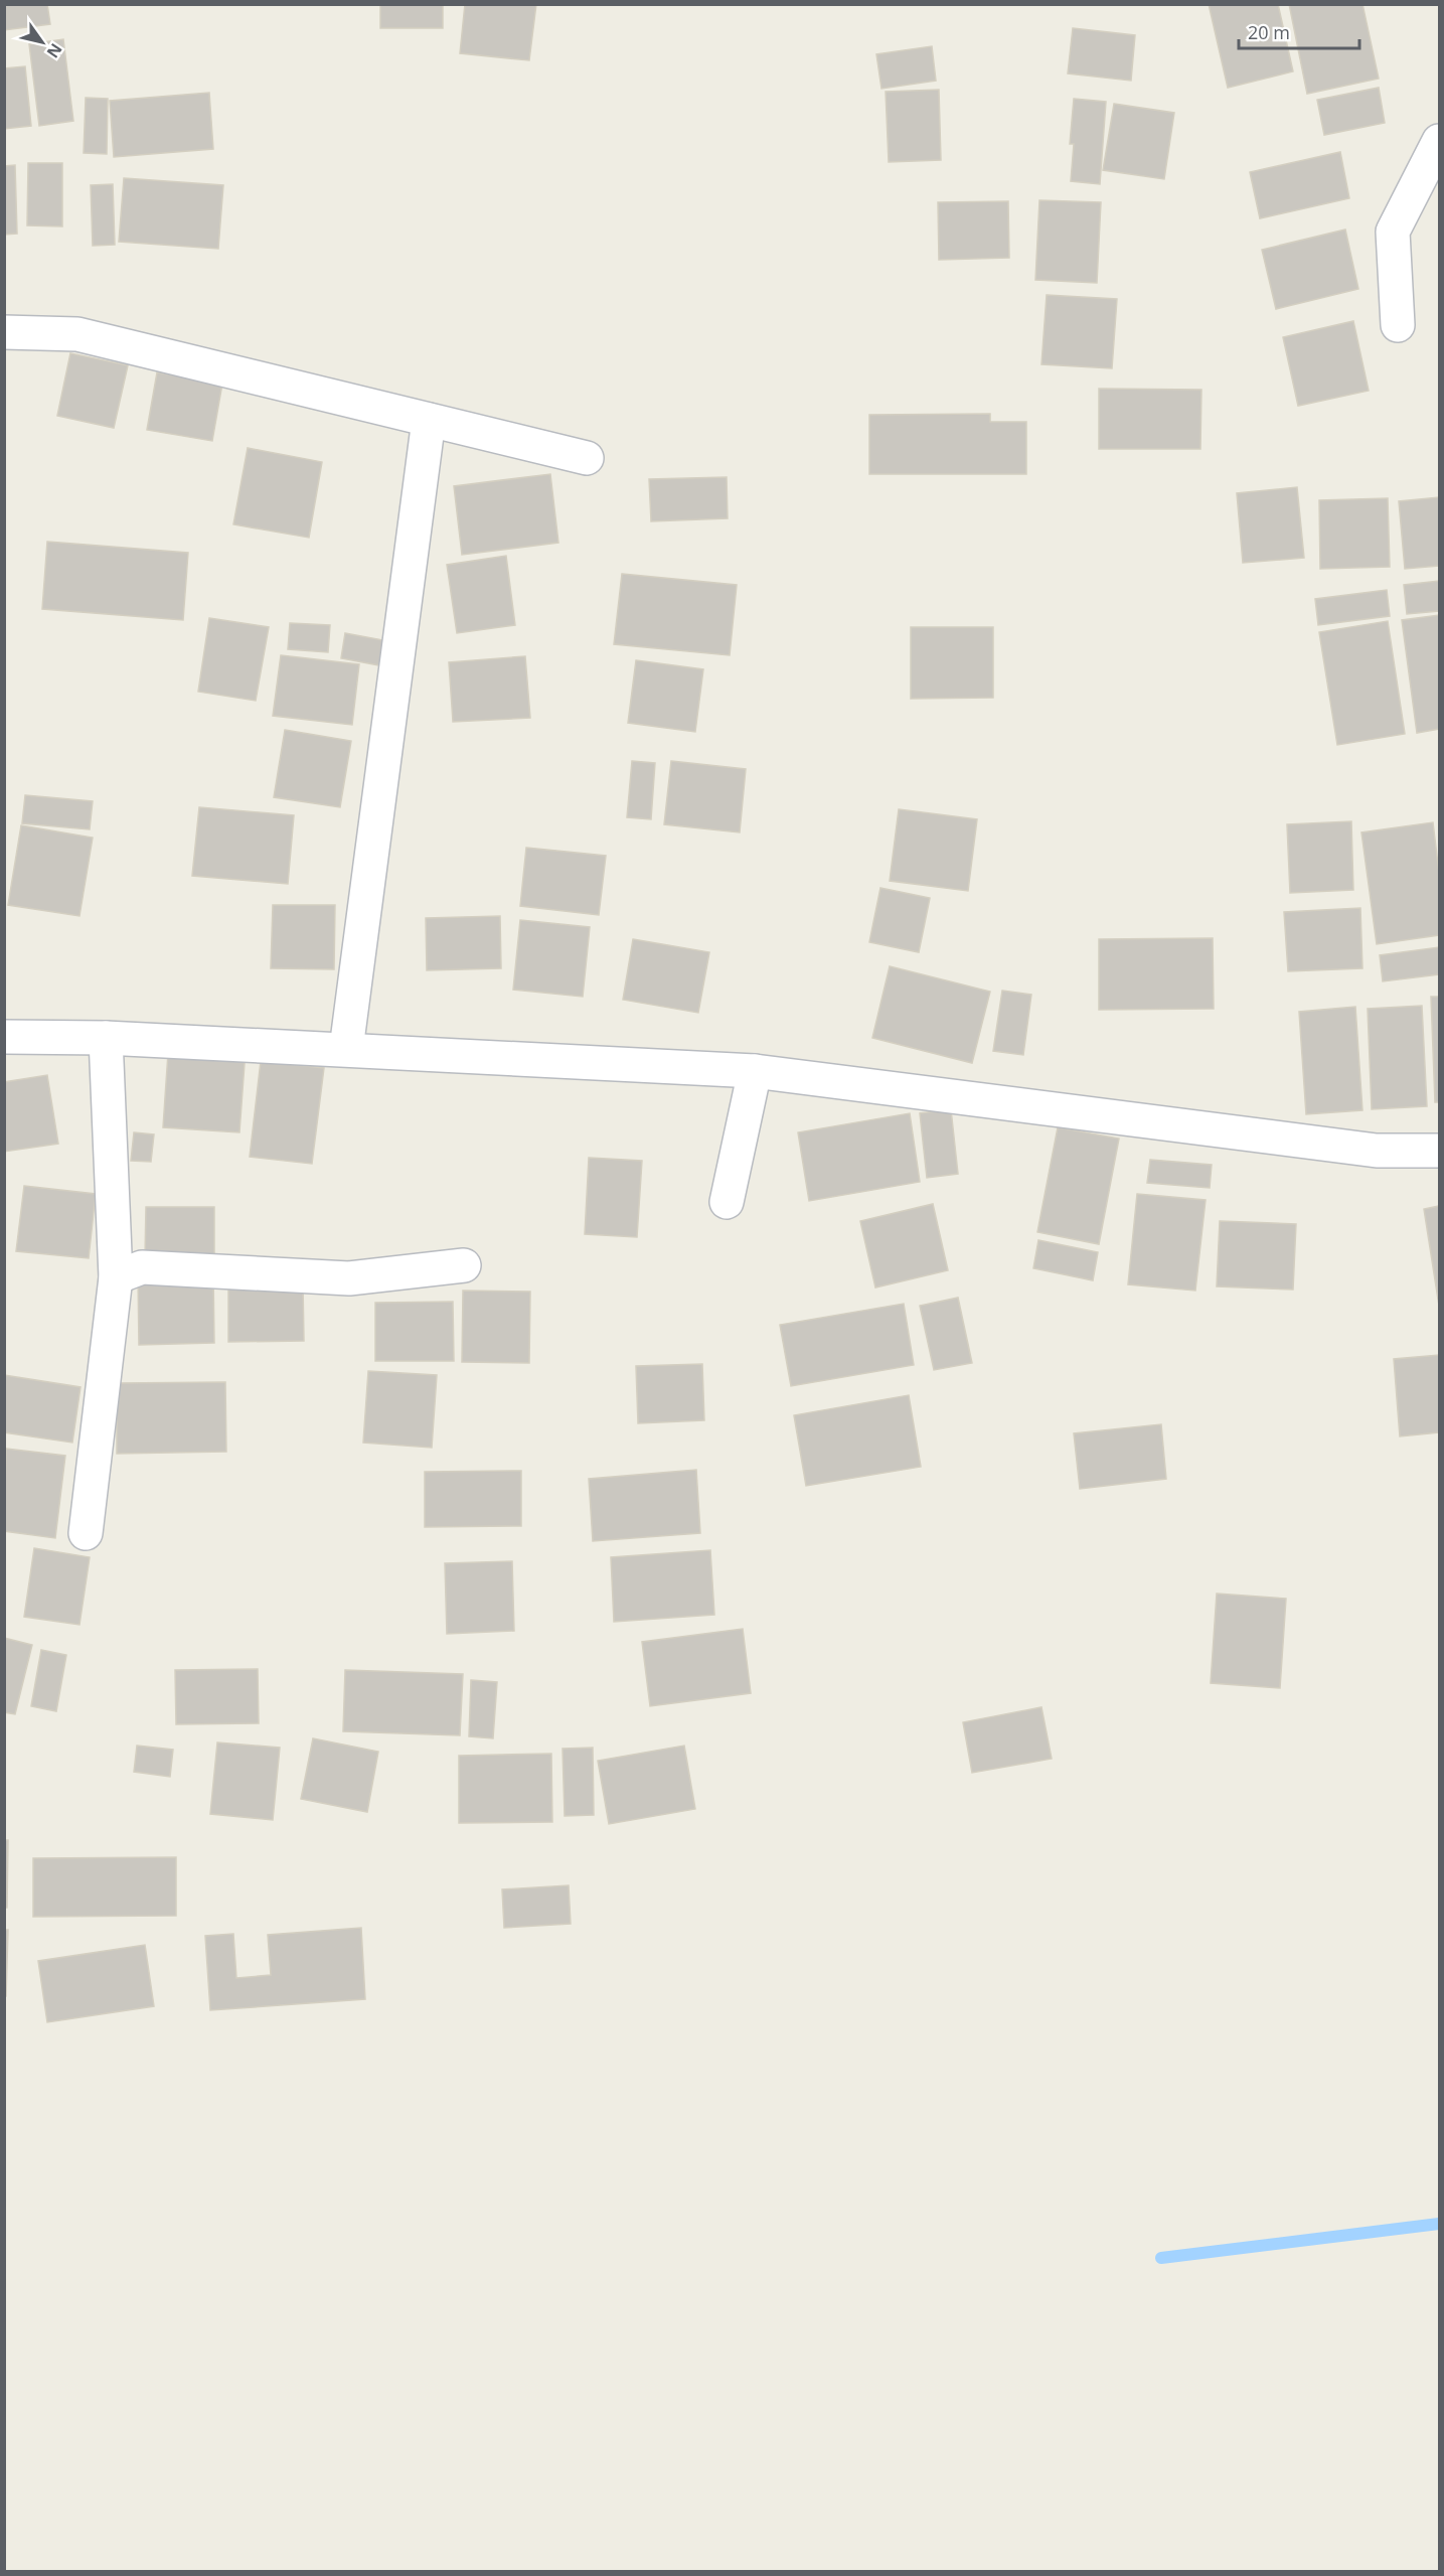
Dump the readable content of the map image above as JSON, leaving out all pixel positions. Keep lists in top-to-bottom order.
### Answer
{
  "scale_bar": "20 m",
  "north": "bottom right"
}
